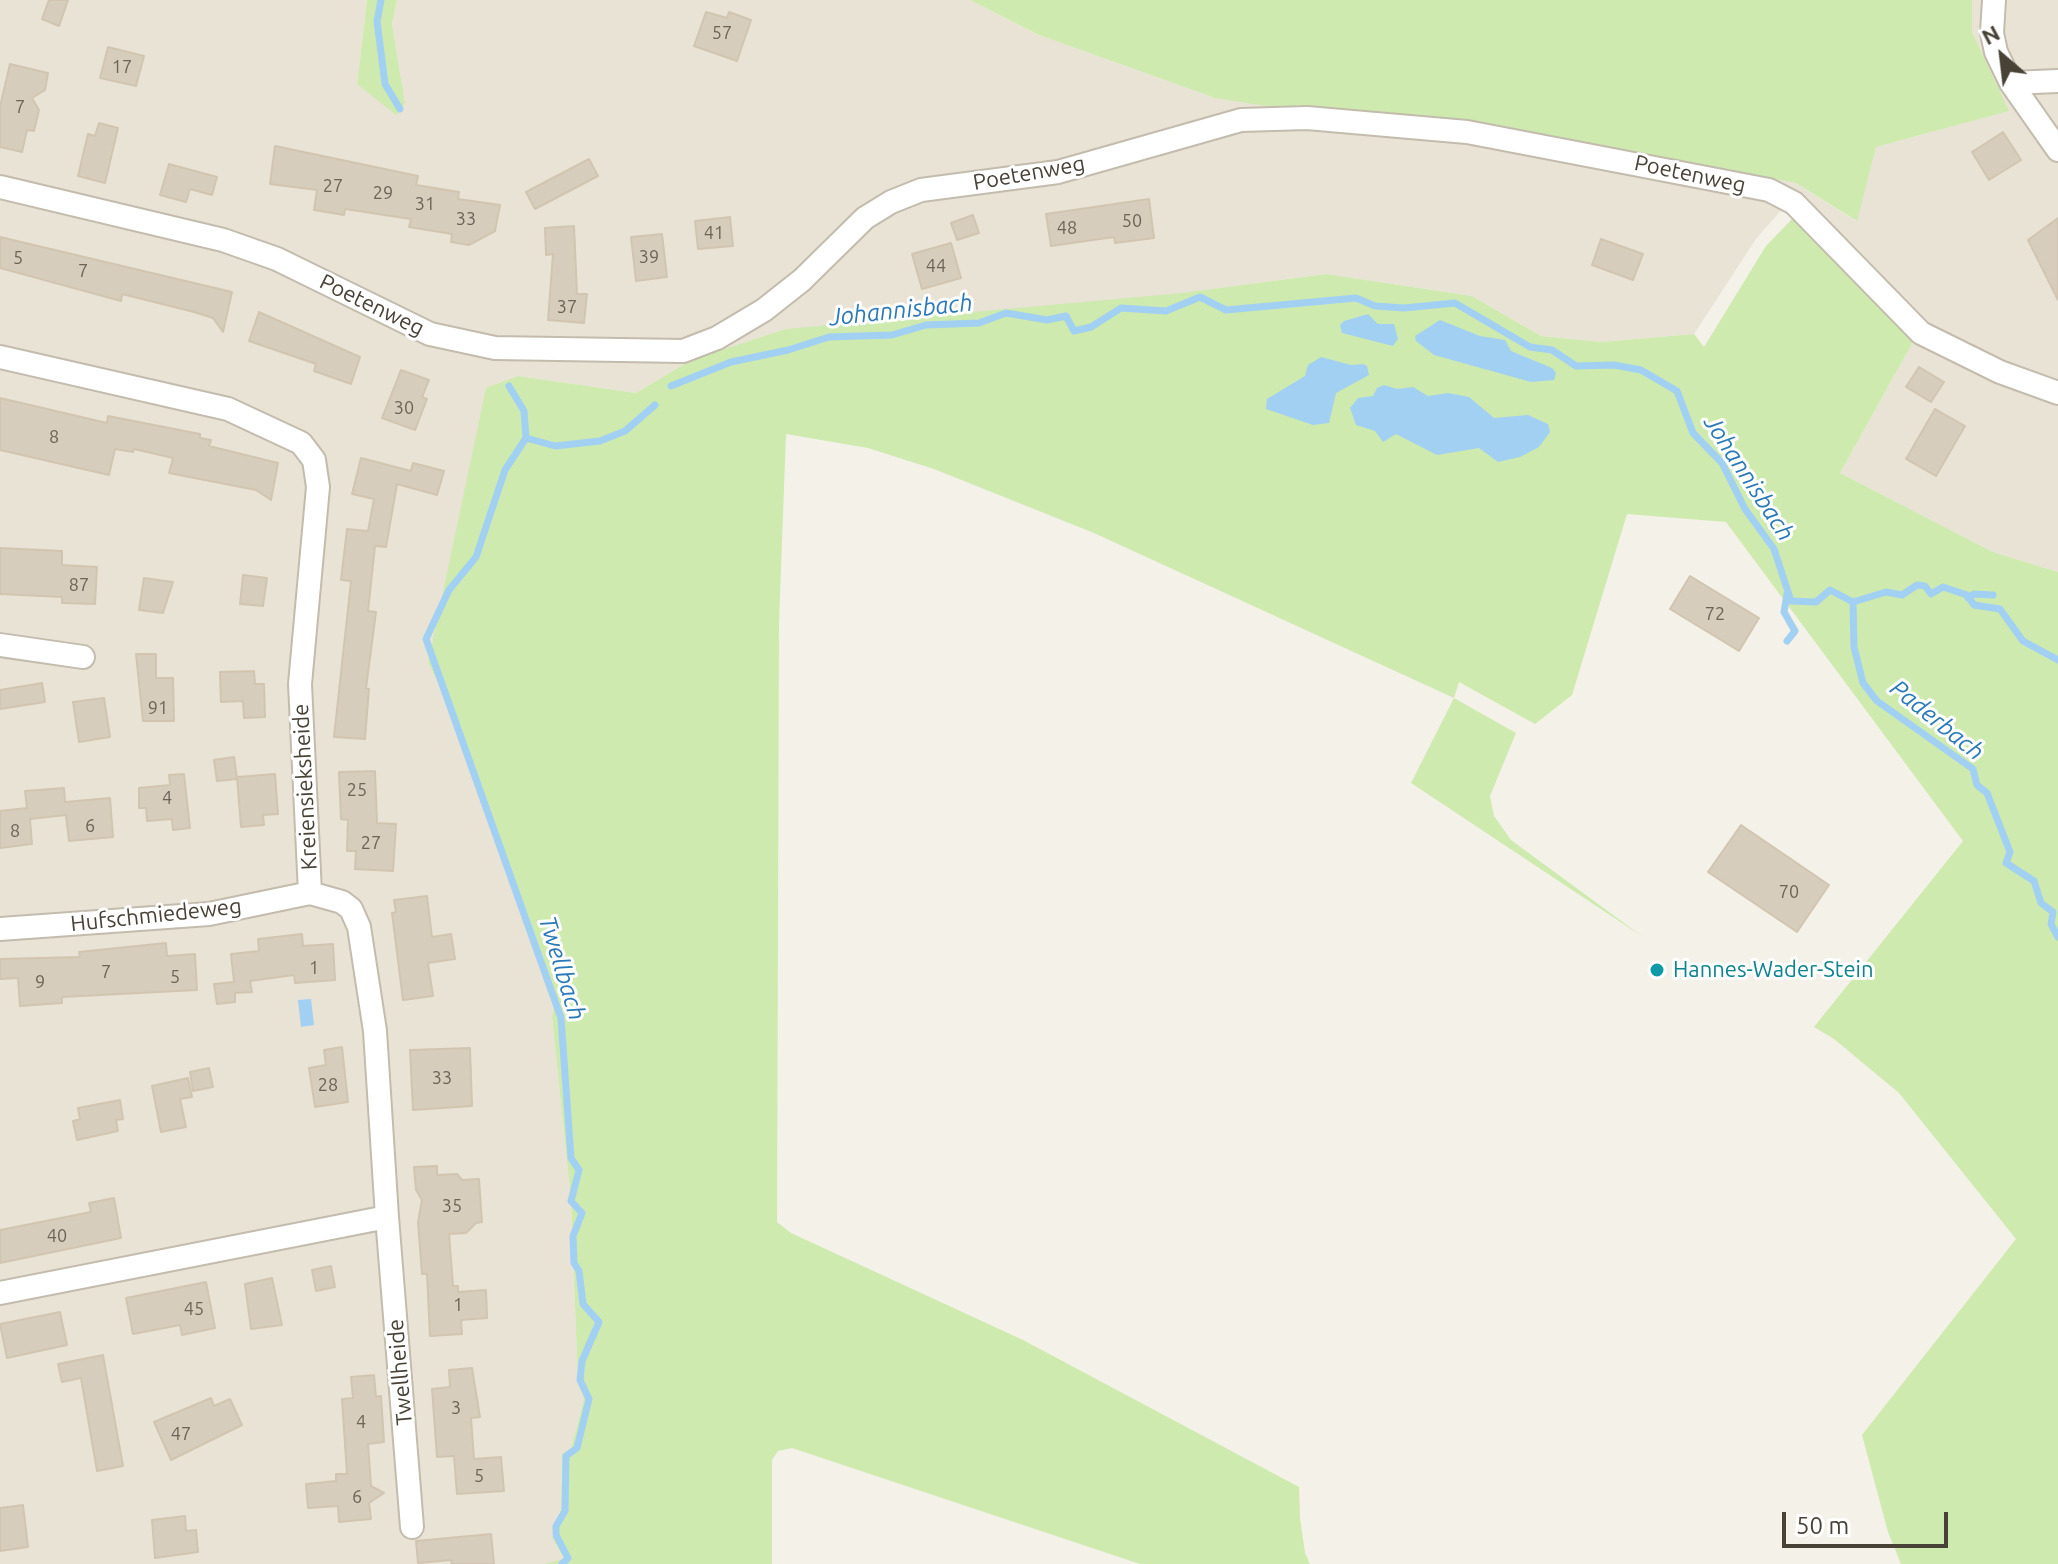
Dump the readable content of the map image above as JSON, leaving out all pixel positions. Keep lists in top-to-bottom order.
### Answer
{
  "streets": {
    "street": [
      "Poetenweg",
      "Kreiensieksheide",
      "Hufschmiedeweg",
      "Twellheide"
    ]
  },
  "crossings": [
    ["Kreiensieksheide", "Hufschmiedeweg"],
    ["Kreiensieksheide", "Twellheide"]
  ],
  "water": ["Johannisbach", "Paderbach", "Twellbach"],
  "places": ["Hannes-Wader-Stein"],
  "house_numbers": [
    "57",
    "17",
    "7",
    "27",
    "29",
    "31",
    "33",
    "50",
    "48",
    "41",
    "39",
    "5",
    "44",
    "7",
    "37",
    "30",
    "8",
    "87",
    "72",
    "91",
    "25",
    "4",
    "6",
    "8",
    "27",
    "70",
    "1",
    "7",
    "5",
    "9",
    "33",
    "28",
    "35",
    "40",
    "1",
    "45",
    "3",
    "4",
    "47",
    "5",
    "6"
  ],
  "scale_bar": "50 m",
  "north": "top left"
}
